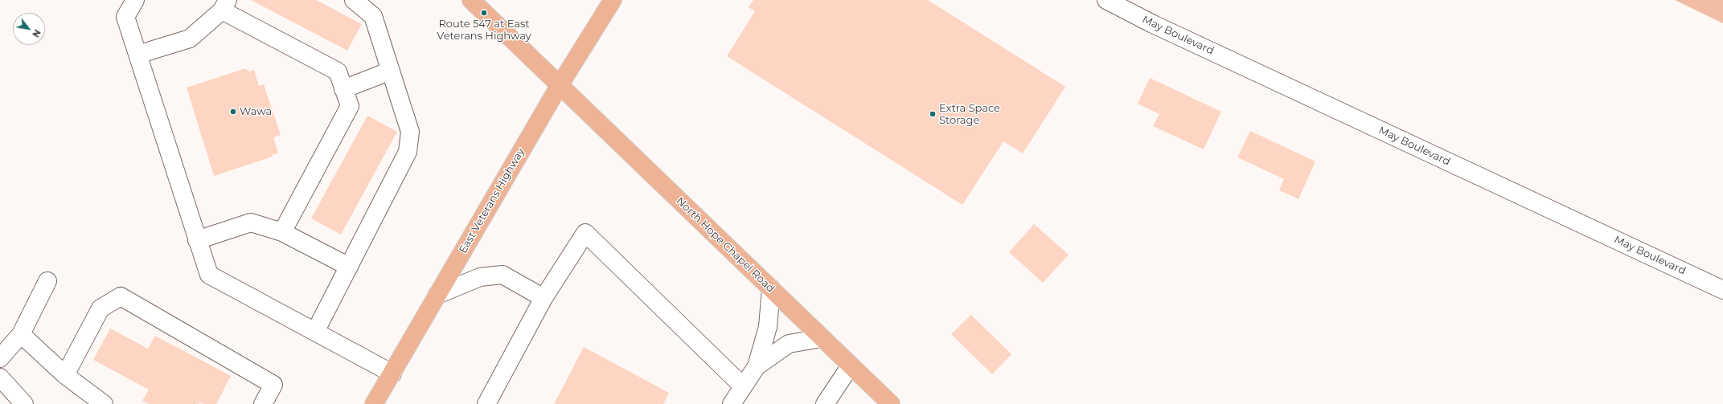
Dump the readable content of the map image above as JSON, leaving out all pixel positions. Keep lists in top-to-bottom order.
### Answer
{
  "streets": {
    "main road": ["East Veterans Highway", "North Hope Chapel Road"],
    "street": ["May Boulevard"]
  },
  "crossings": [
    ["East Veterans Highway", "North Hope Chapel Road"]
  ],
  "places": ["Route 547 at East Veterans Highway", "Wawa", "Extra Space Storage"],
  "north": "bottom right"
}
